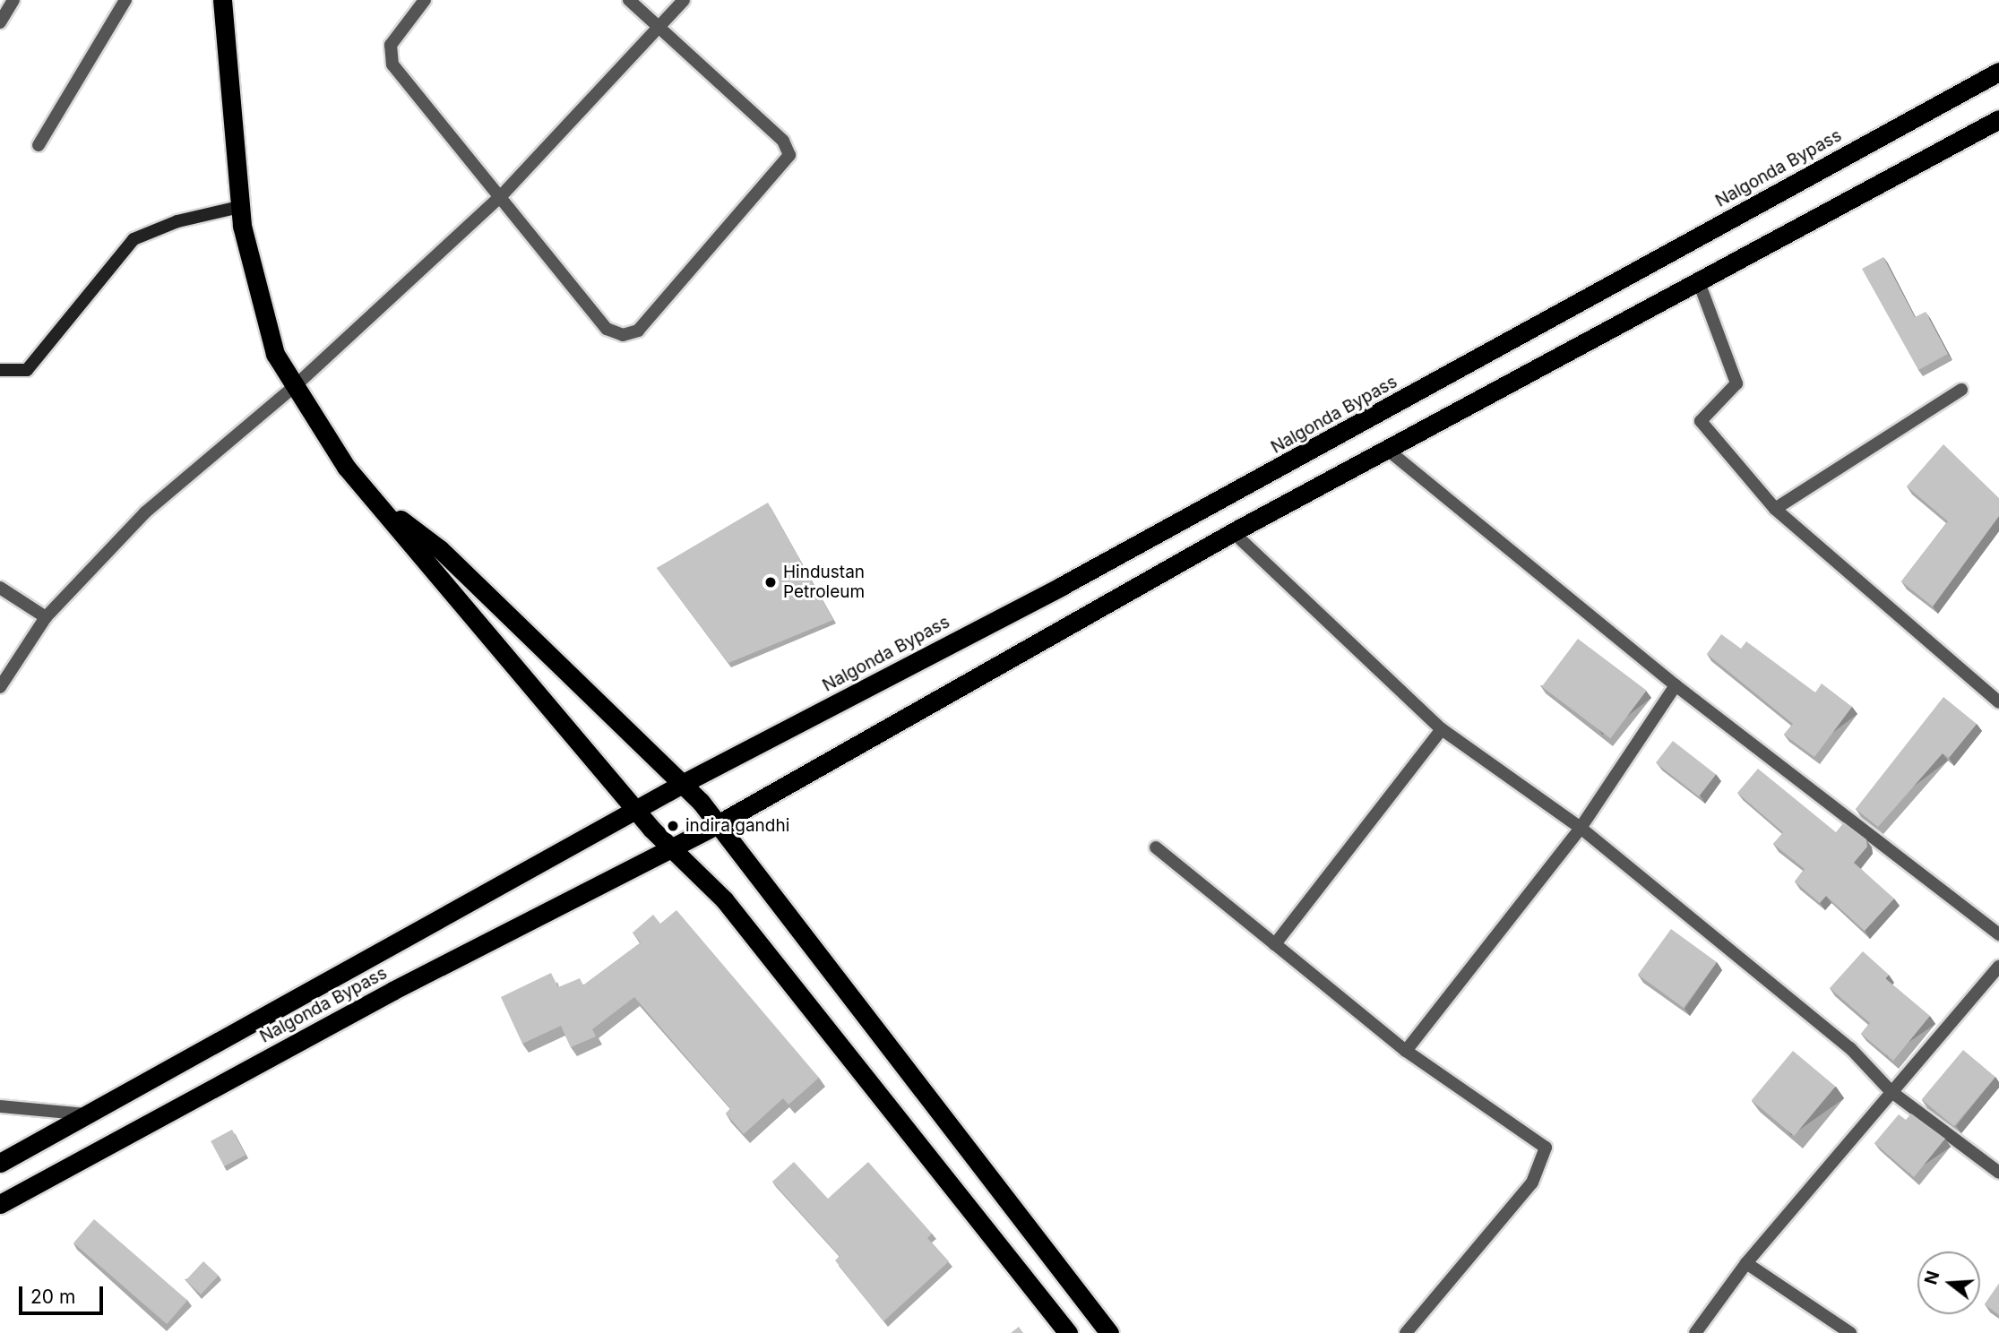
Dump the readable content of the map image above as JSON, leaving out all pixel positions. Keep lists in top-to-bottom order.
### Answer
{
  "streets": {
    "highway": ["Nalgonda Bypass"]
  },
  "places": ["Hindustan Petroleum", "indira gandhi"],
  "scale_bar": "20 m",
  "north": "left"
}
